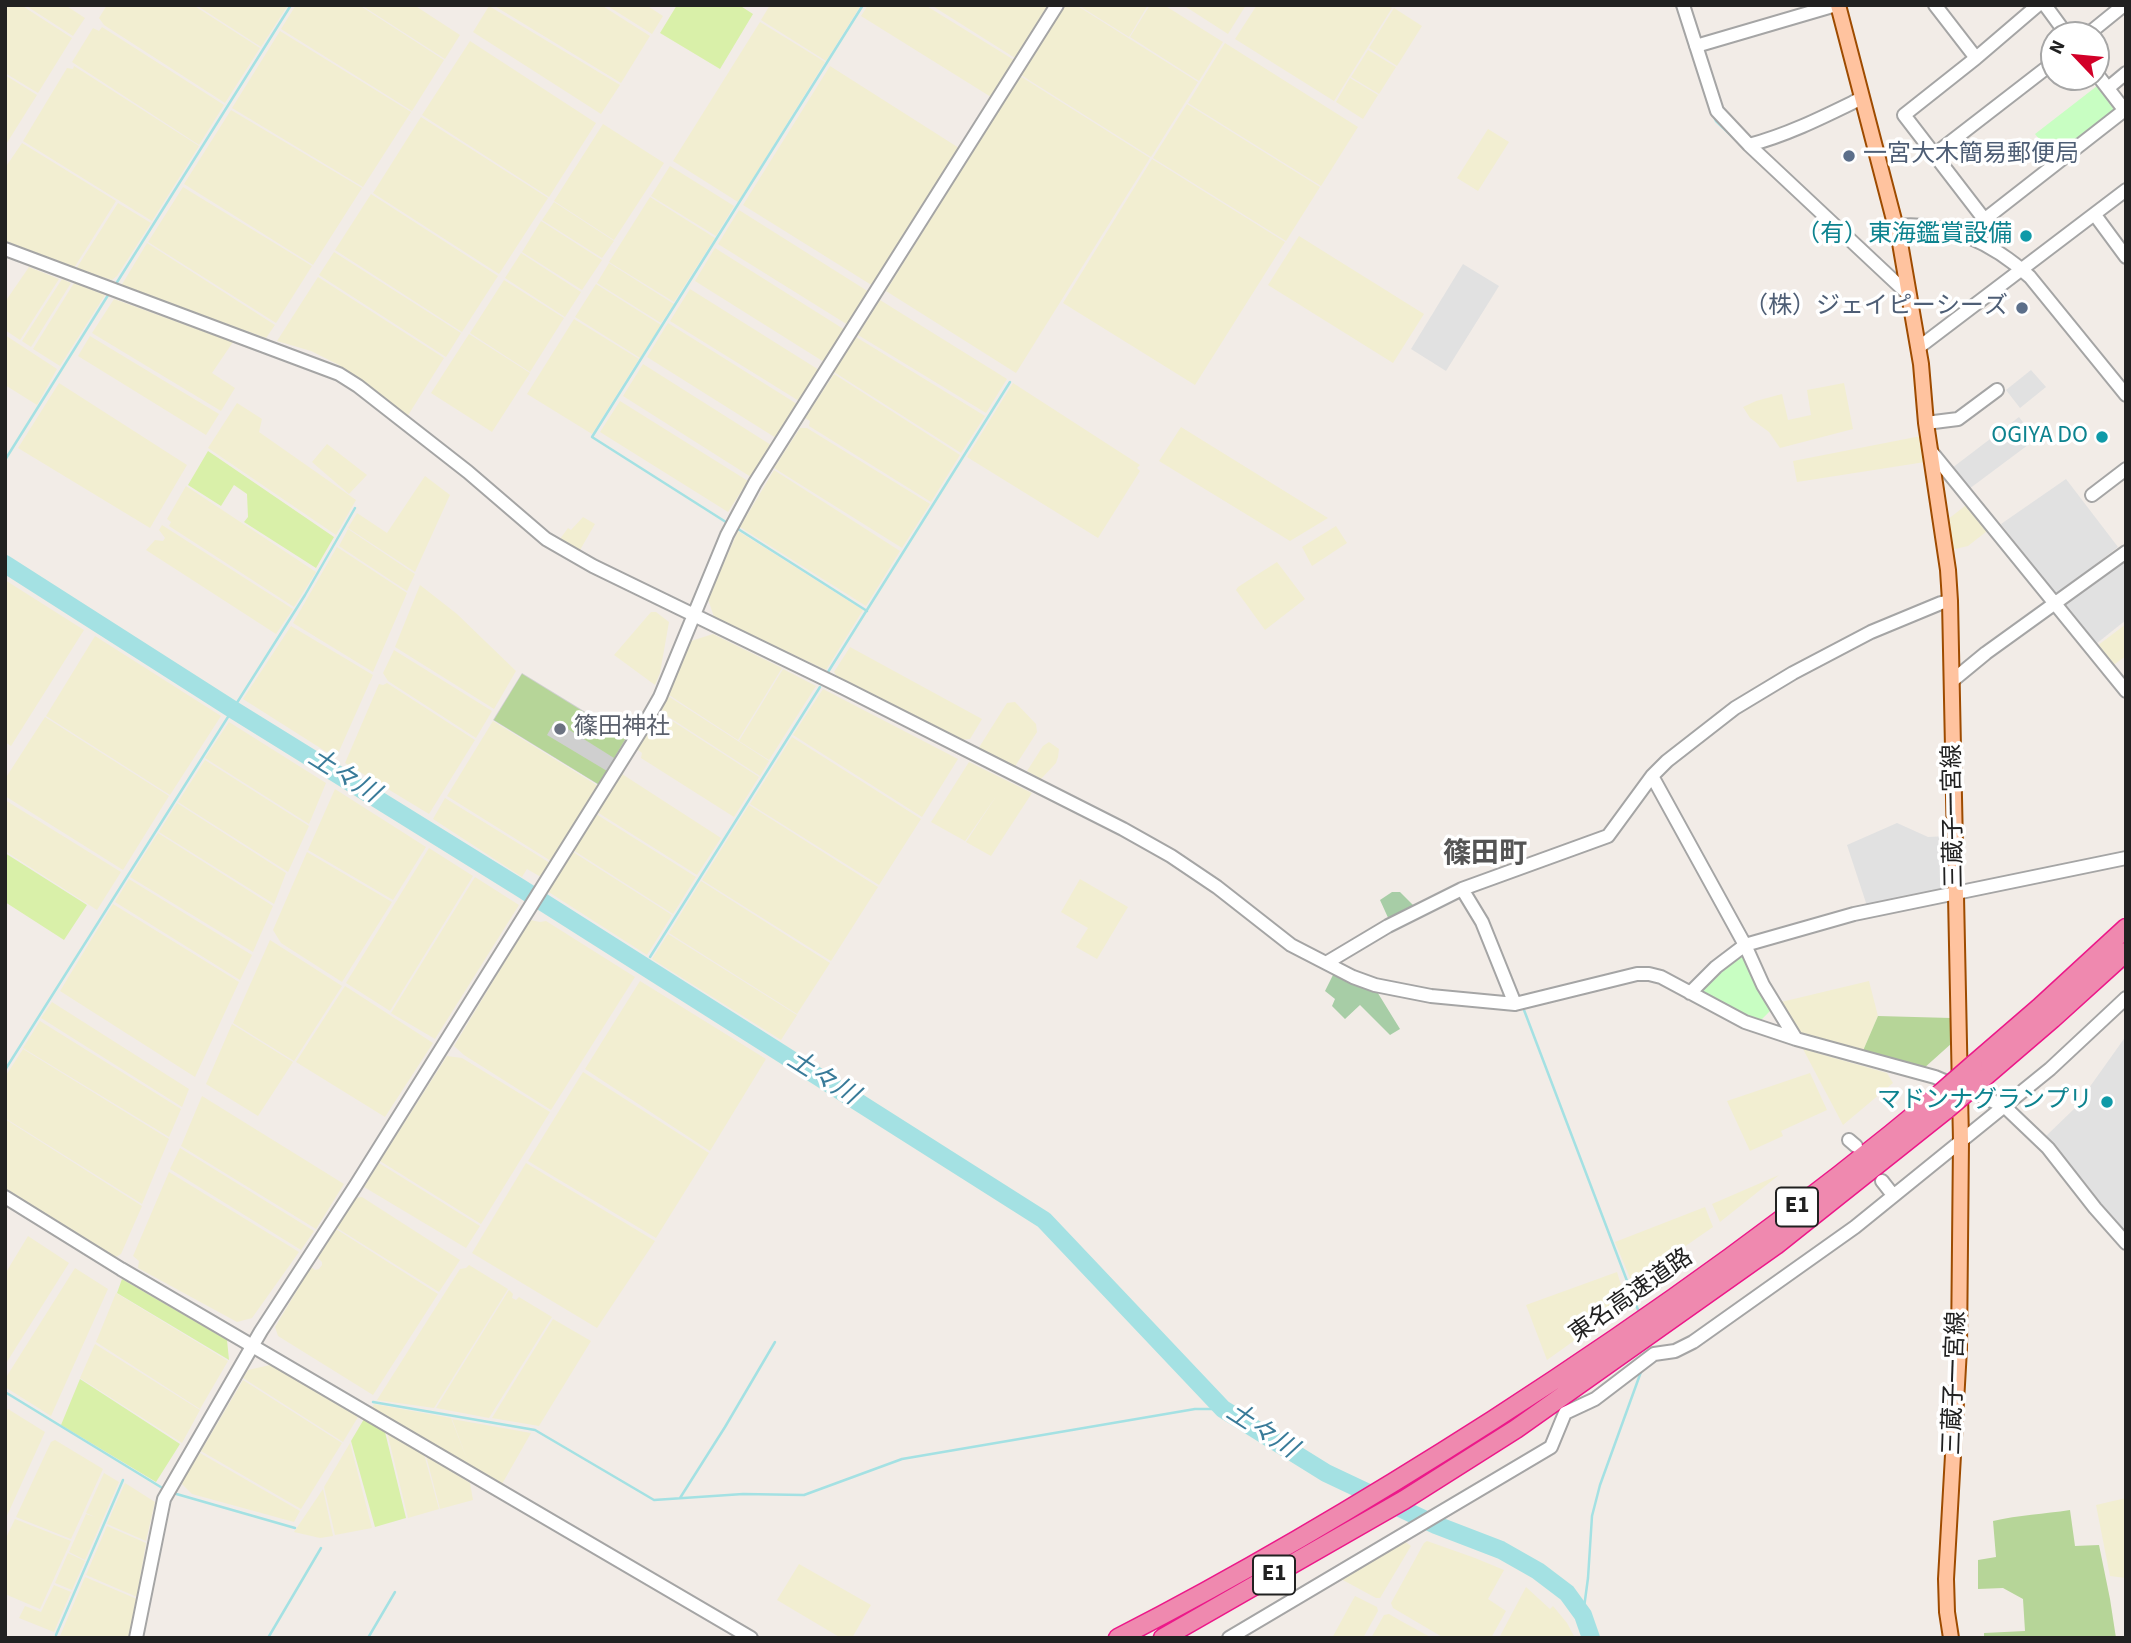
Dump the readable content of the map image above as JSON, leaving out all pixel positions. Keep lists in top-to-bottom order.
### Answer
{
  "streets": {
    "highway": ["E1", "東名高速道路"],
    "main road": ["三蔵子一宮線"]
  },
  "districts": ["篠田町"],
  "water": ["土々川"],
  "places": [
    "一宮大木簡易郵便局",
    "（有）東海鑑賞設備",
    "（株）ジェイピーシーズ",
    "OGIYA DO",
    "篠田神社",
    "マドンナグランプリ"
  ],
  "north": "top left"
}
